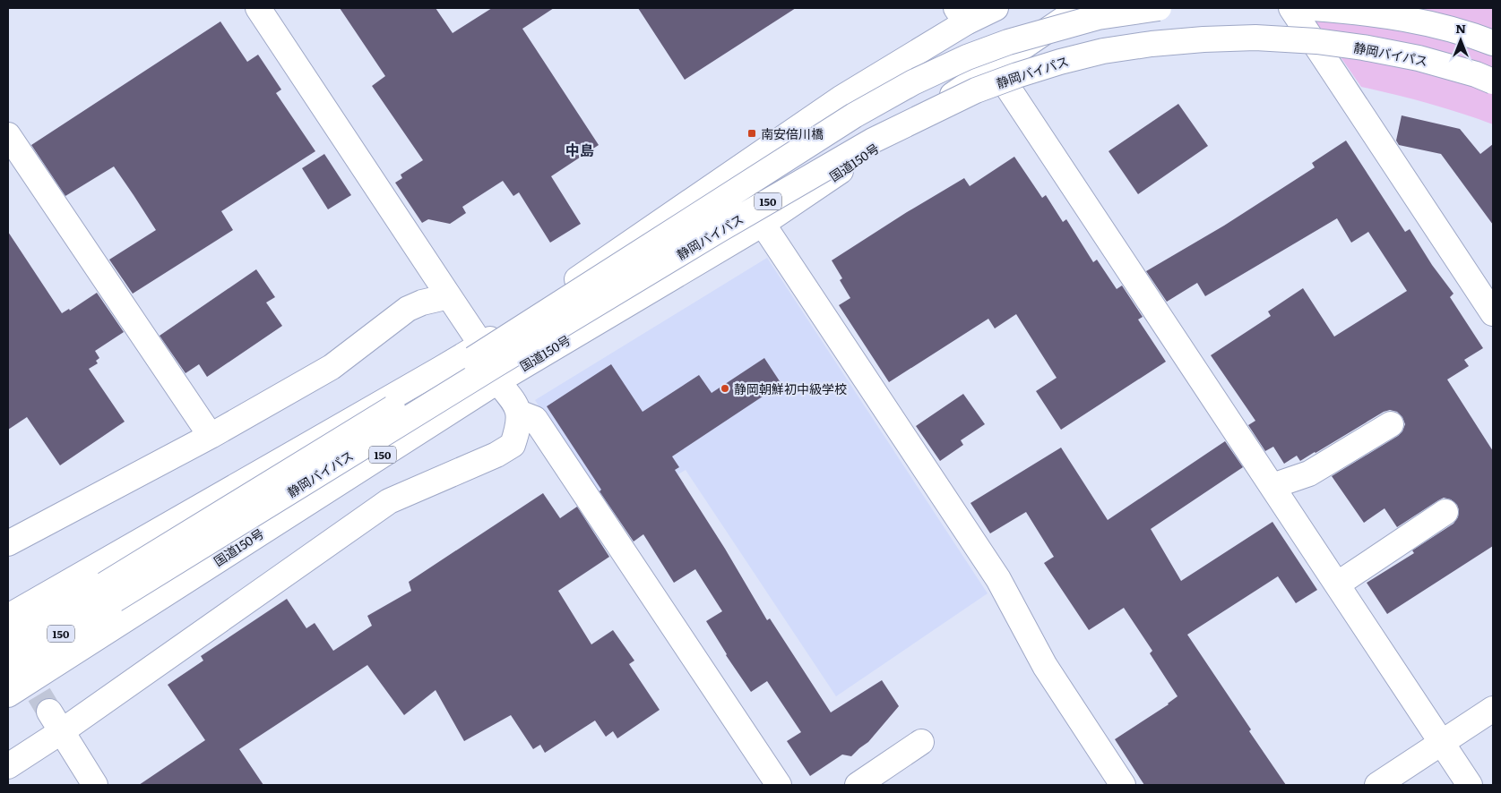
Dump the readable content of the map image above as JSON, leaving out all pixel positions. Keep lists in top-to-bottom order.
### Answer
{
  "streets": {
    "main road": ["静岡バイパス", "国道150号", "150"]
  },
  "crossings": [
    ["静岡バイパス", "150"]
  ],
  "districts": ["中島"],
  "places": {
    "transit": ["南安倍川橋"],
    "other": ["静岡朝鮮初中級学校"]
  },
  "north": "top"
}
